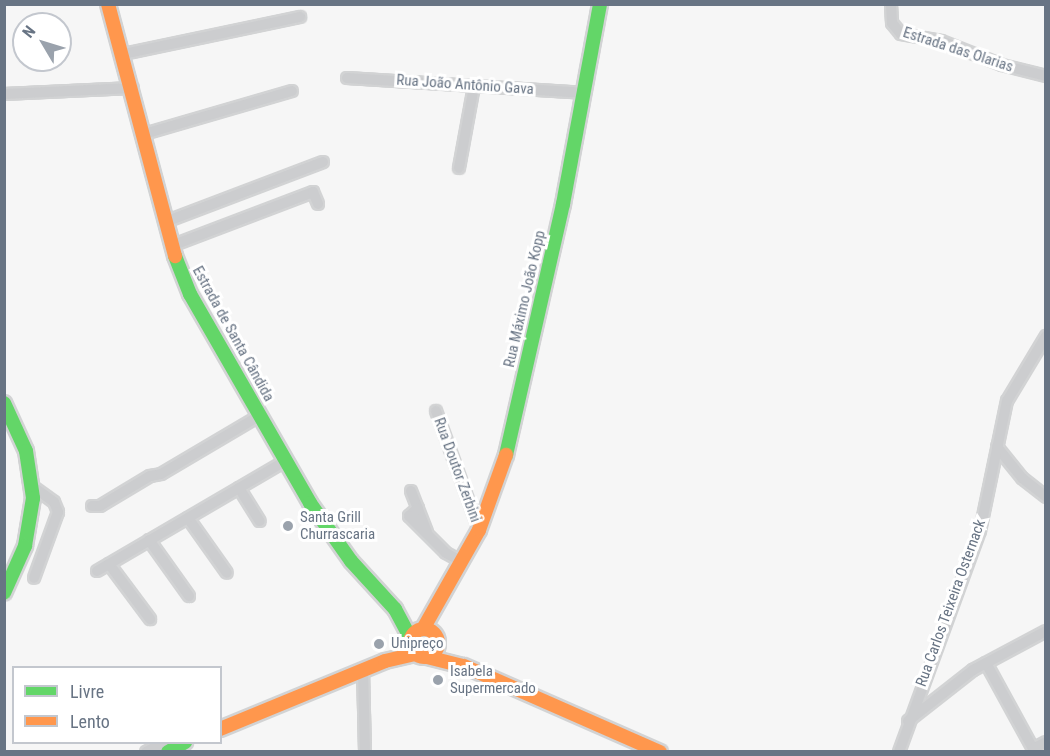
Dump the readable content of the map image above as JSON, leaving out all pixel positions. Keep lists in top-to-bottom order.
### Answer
{
  "streets": {
    "main road": ["Rua Máximo João Kopp", "Estrada de Santa Cândida"],
    "street": [
      "Estrada das Olarias",
      "Rua João Antônio Gava",
      "Rua Doutor Zerbini",
      "Rua Carlos Teixeira Osternack"
    ]
  },
  "crossings": [
    ["Rua João Antônio Gava", "Rua Máximo João Kopp"],
    ["Rua Máximo João Kopp", "Estrada de Santa Cândida"],
    ["Rua Máximo João Kopp", "Rua Doutor Zerbini"]
  ],
  "places": ["Santa Grill Churrascaria", "Unipreço", "Isabela Supermercado"],
  "legend": ["Livre", "Lento"],
  "north": "top left"
}
